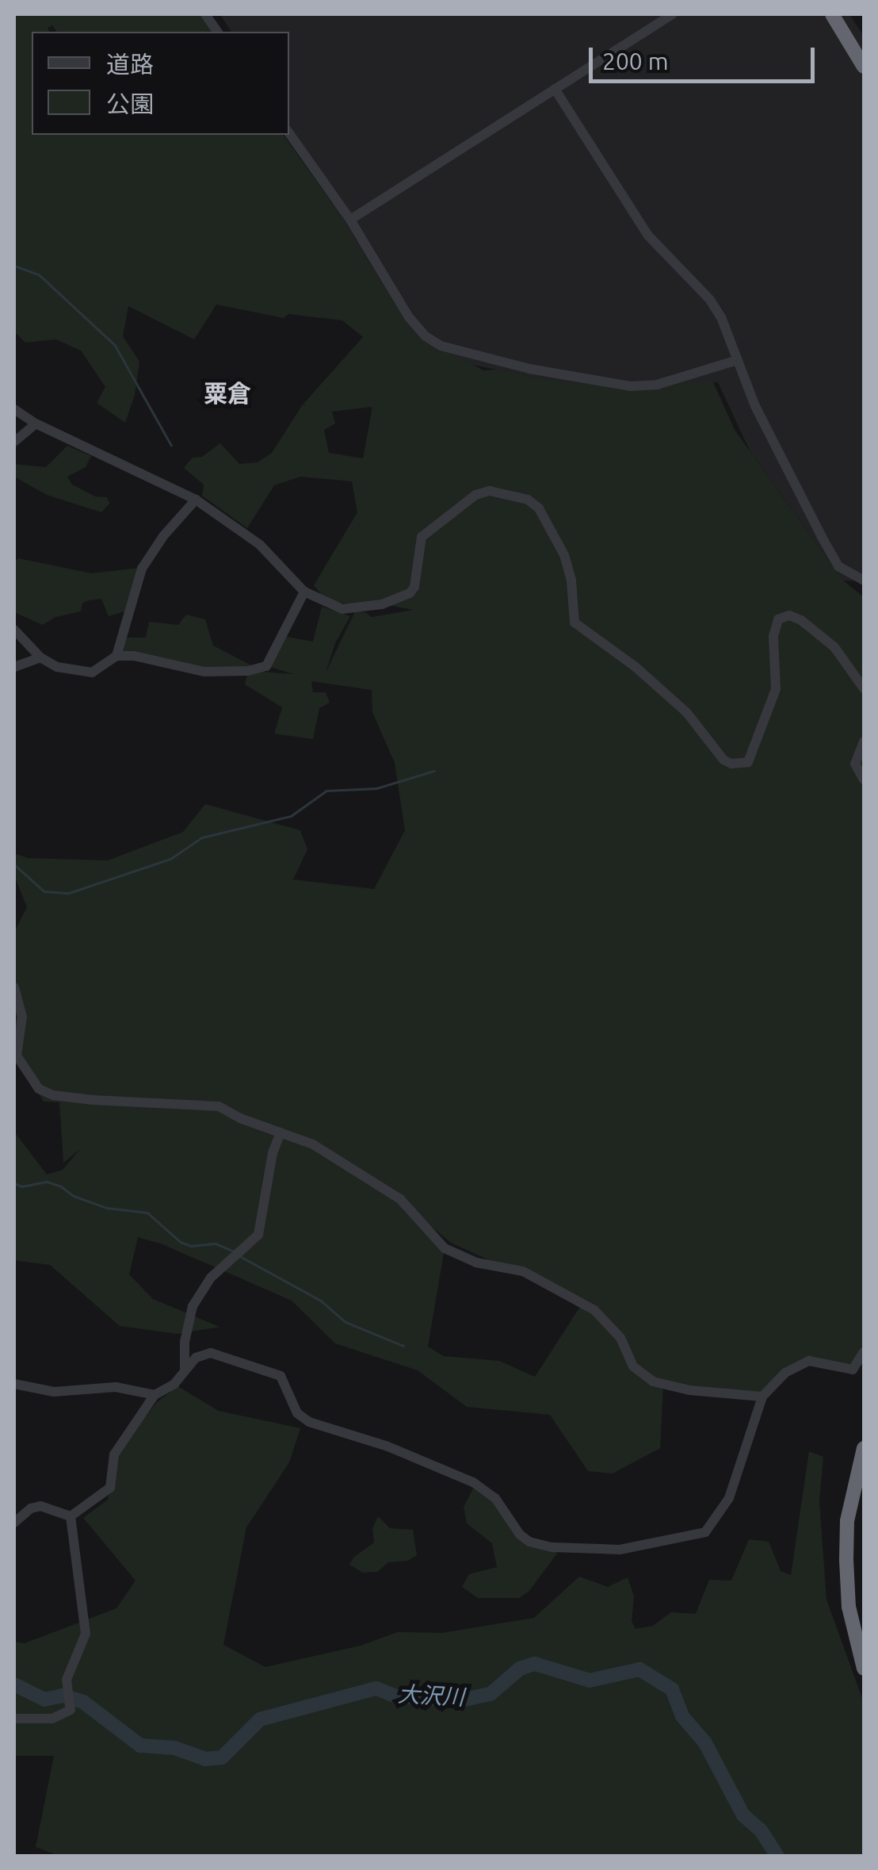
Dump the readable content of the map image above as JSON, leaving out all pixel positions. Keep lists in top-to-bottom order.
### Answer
{
  "districts": ["粟倉"],
  "water": ["大沢川"],
  "legend": ["道路", "公園"],
  "scale_bar": "200 m"
}
